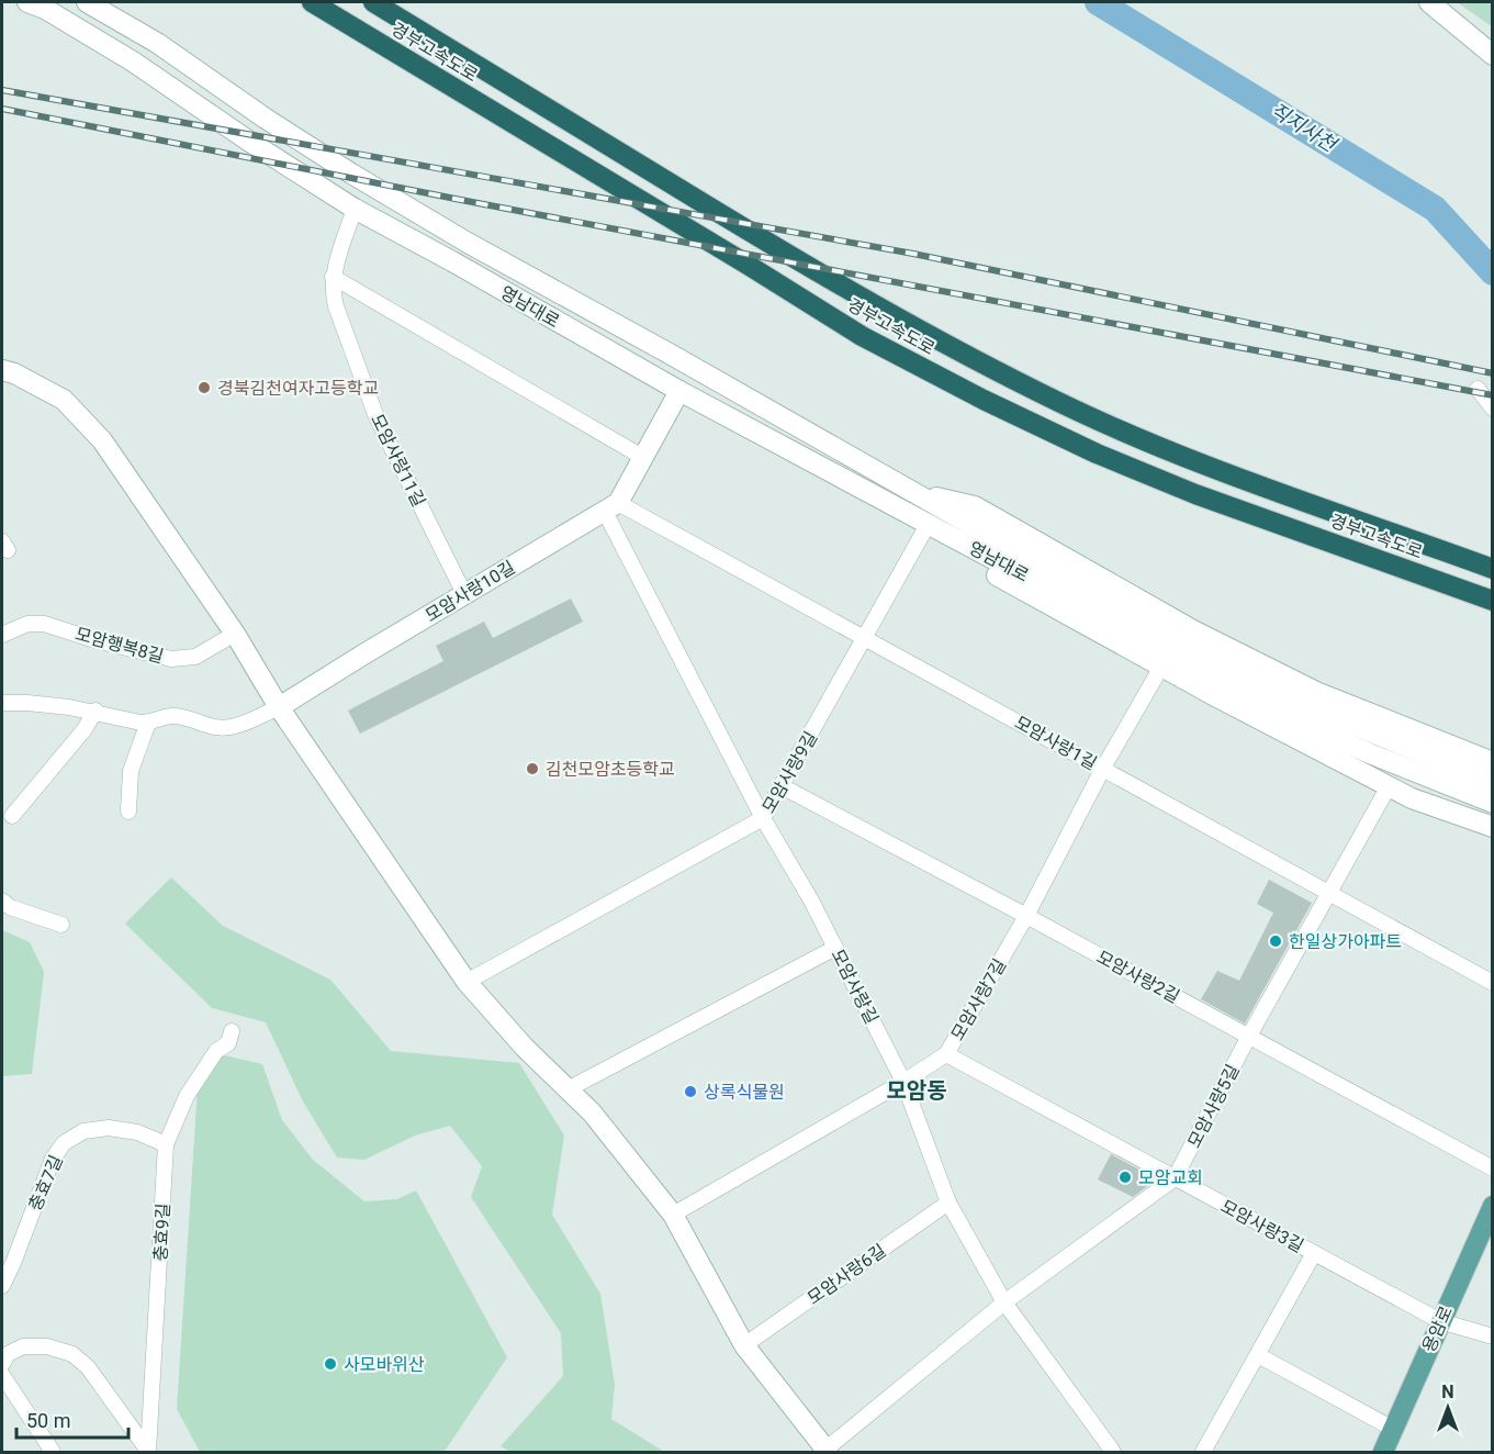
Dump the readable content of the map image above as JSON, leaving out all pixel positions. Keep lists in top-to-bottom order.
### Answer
{
  "streets": {
    "highway": ["경부고속도로"],
    "main road": ["영남대로", "모암사랑10길", "용암로"],
    "street": [
      "모암사랑11길",
      "모암행복8길",
      "모암사랑1길",
      "모암사랑9길",
      "모암사랑2길",
      "모암사랑길",
      "모암사랑7길",
      "모암사랑5길",
      "충효7길",
      "모암사랑3길",
      "충효9길",
      "모암사랑6길"
    ]
  },
  "crossings": [
    ["영남대로", "모암사랑11길"],
    ["모암사랑11길", "모암사랑10길"],
    ["모암사랑10길", "모암사랑1길"],
    ["모암사랑10길", "모암사랑길"],
    ["모암사랑1길", "모암사랑9길"],
    ["모암사랑1길", "모암사랑길"],
    ["모암사랑1길", "모암사랑7길"],
    ["모암사랑1길", "모암사랑5길"],
    ["모암사랑9길", "모암사랑2길"],
    ["모암사랑9길", "모암사랑길"],
    ["모암사랑2길", "모암사랑7길"],
    ["모암사랑2길", "모암사랑5길"],
    ["모암사랑길", "모암사랑7길"],
    ["모암사랑길", "모암사랑5길"],
    ["모암사랑길", "모암사랑6길"],
    ["모암사랑7길", "모암사랑3길"],
    ["모암사랑5길", "모암사랑3길"],
    ["충효7길", "충효9길"],
    ["모암사랑3길", "용암로"]
  ],
  "districts": ["모암동"],
  "water": ["직지사천"],
  "places": [
    "경북김천여자고등학교",
    "김천모암초등학교",
    "한일상가아파트",
    "상록식물원",
    "모암교회",
    "사모바위산"
  ],
  "scale_bar": "50 m",
  "north": "top"
}
